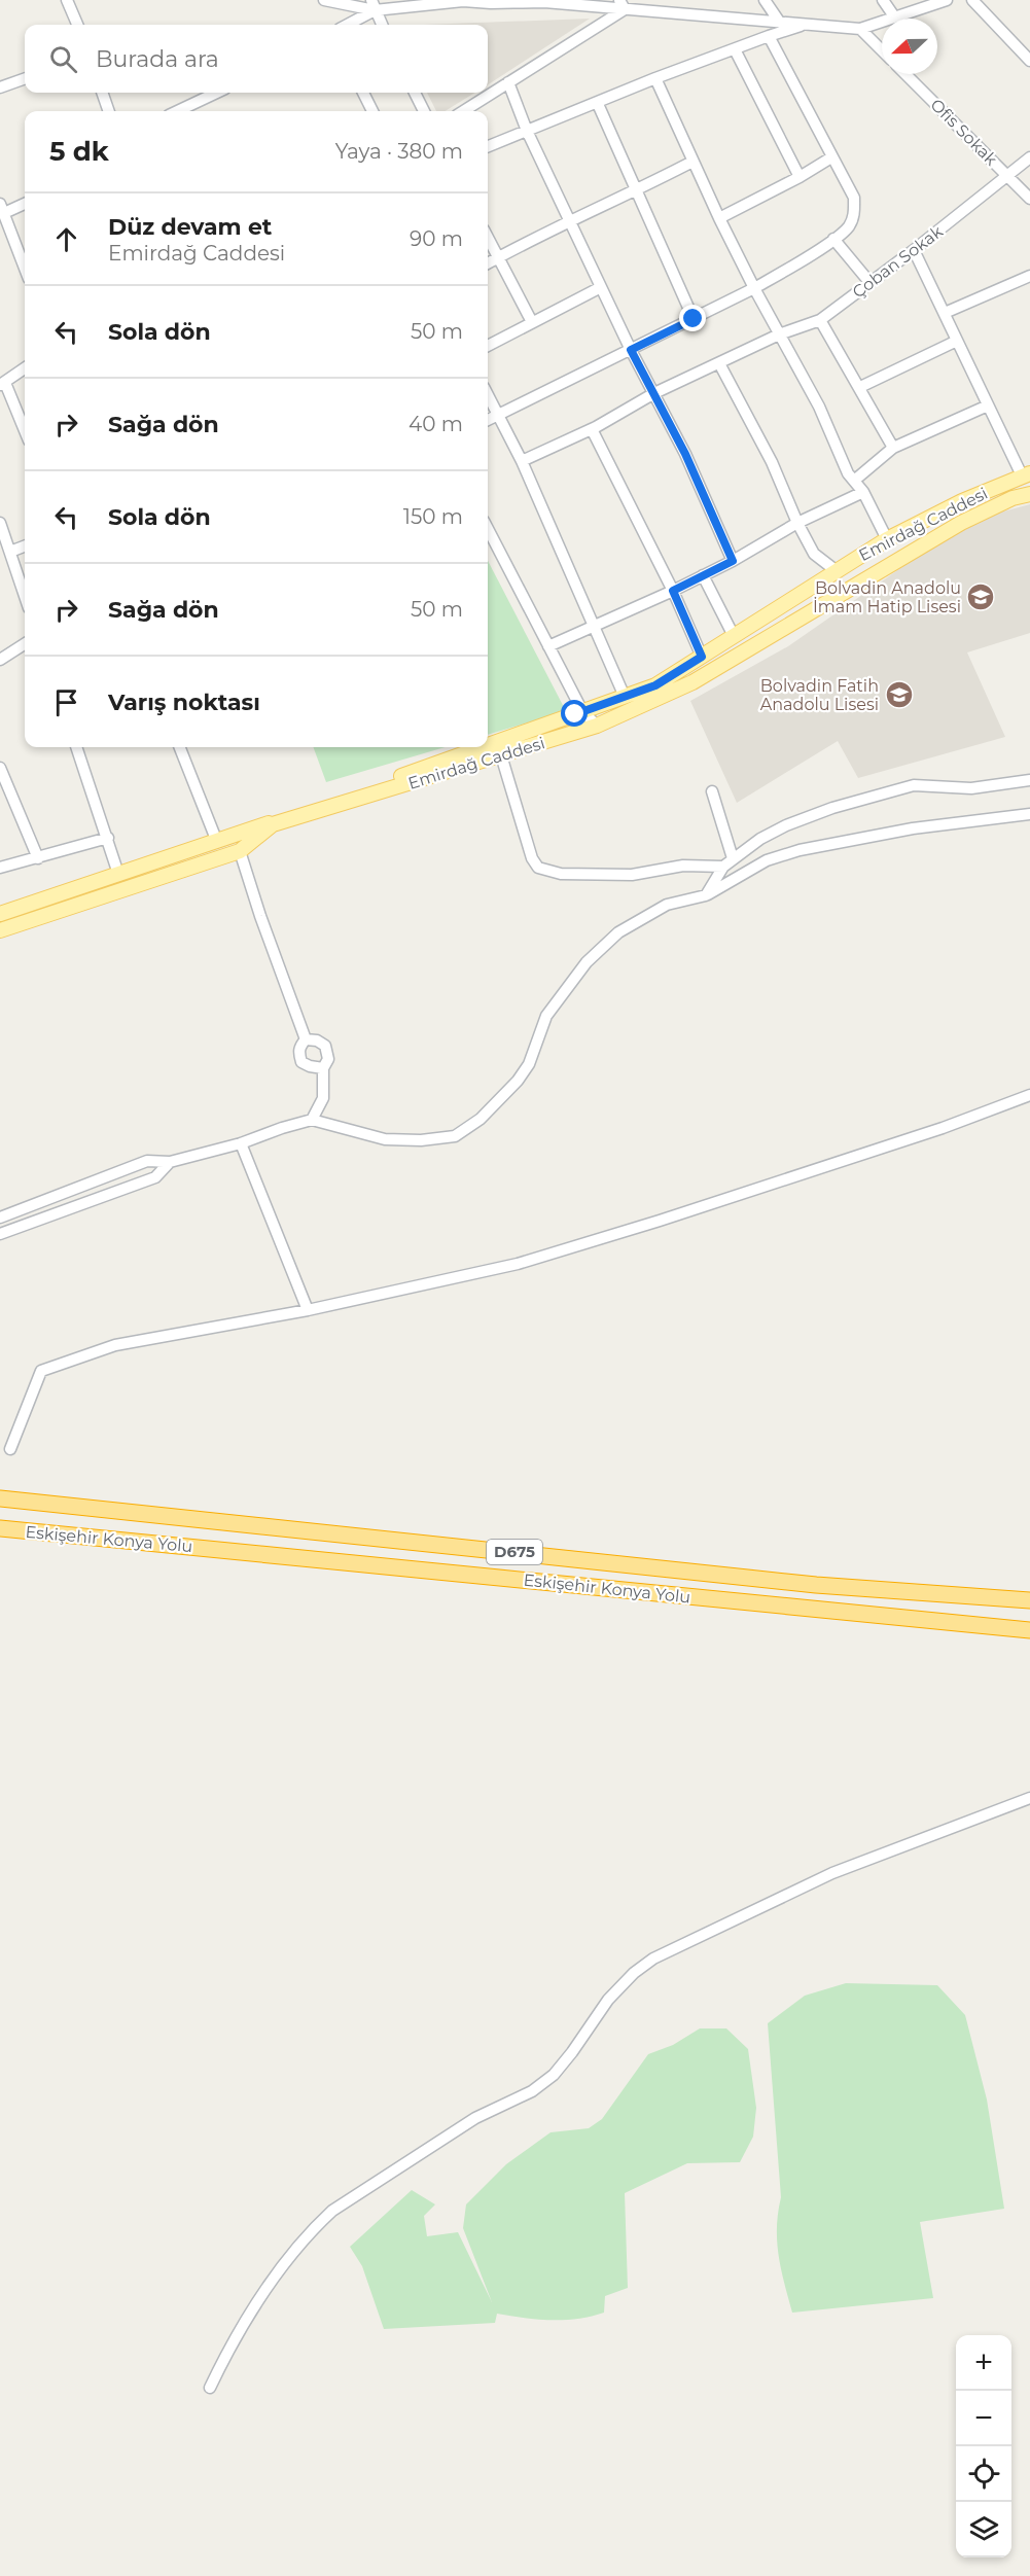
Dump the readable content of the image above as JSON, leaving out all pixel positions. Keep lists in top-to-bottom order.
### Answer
{
  "streets": {
    "highway": ["Eskişehir Konya Yolu", "D675"],
    "main road": ["Emirdağ Caddesi"],
    "street": ["Ofis Sokak", "Çoban Sokak"]
  },
  "crossings": [
    ["Ofis Sokak", "Çoban Sokak"]
  ],
  "places": {
    "school or university": ["Bolvadin Anadolu İmam Hatip Lisesi", "Bolvadin Fatih Anadolu Lisesi"]
  },
  "north": "left",
  "page": {
    "search": "Burada ara",
    "heading": ["5 dk", "Yaya · 380 m"],
    "list": [
      ["Düz devam et", "Emirdağ Caddesi", "90 m"],
      ["Sola dön", "50 m"],
      ["Sağa dön", "40 m"],
      ["Sola dön", "150 m"],
      ["Sağa dön", "50 m"],
      "Varış noktası"
    ],
    "map_buttons": ["+", "−"]
  }
}
